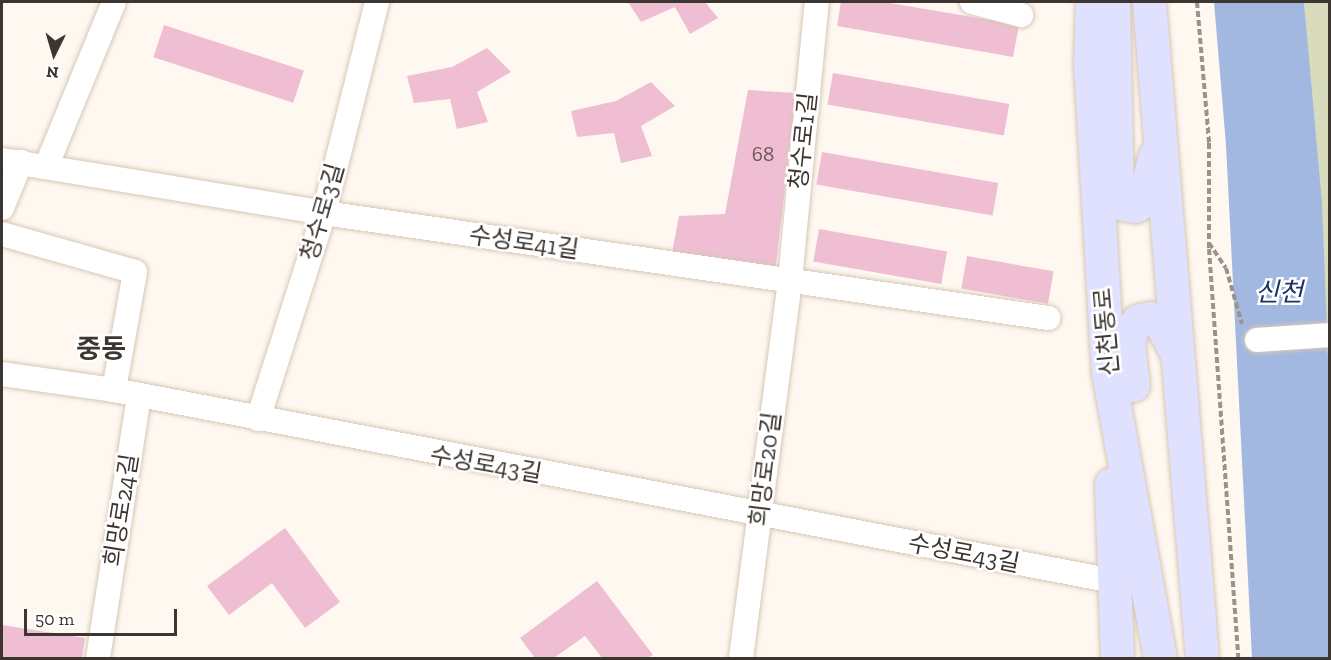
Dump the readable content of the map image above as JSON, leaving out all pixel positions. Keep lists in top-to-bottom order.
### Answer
{
  "streets": {
    "main road": ["신천동로"],
    "street": [
      "청수로1길",
      "청수로3길",
      "수성로41길",
      "수성로43길",
      "희망로20길",
      "희망로24길"
    ]
  },
  "crossings": [
    ["청수로1길", "수성로41길"],
    ["청수로1길", "희망로20길"],
    ["청수로3길", "수성로41길"],
    ["청수로3길", "수성로43길"],
    ["수성로41길", "희망로20길"],
    ["수성로43길", "희망로20길"],
    ["수성로43길", "희망로24길"]
  ],
  "districts": ["중동"],
  "water": ["신천"],
  "house_numbers": ["68"],
  "scale_bar": "50 m",
  "north": "bottom"
}
